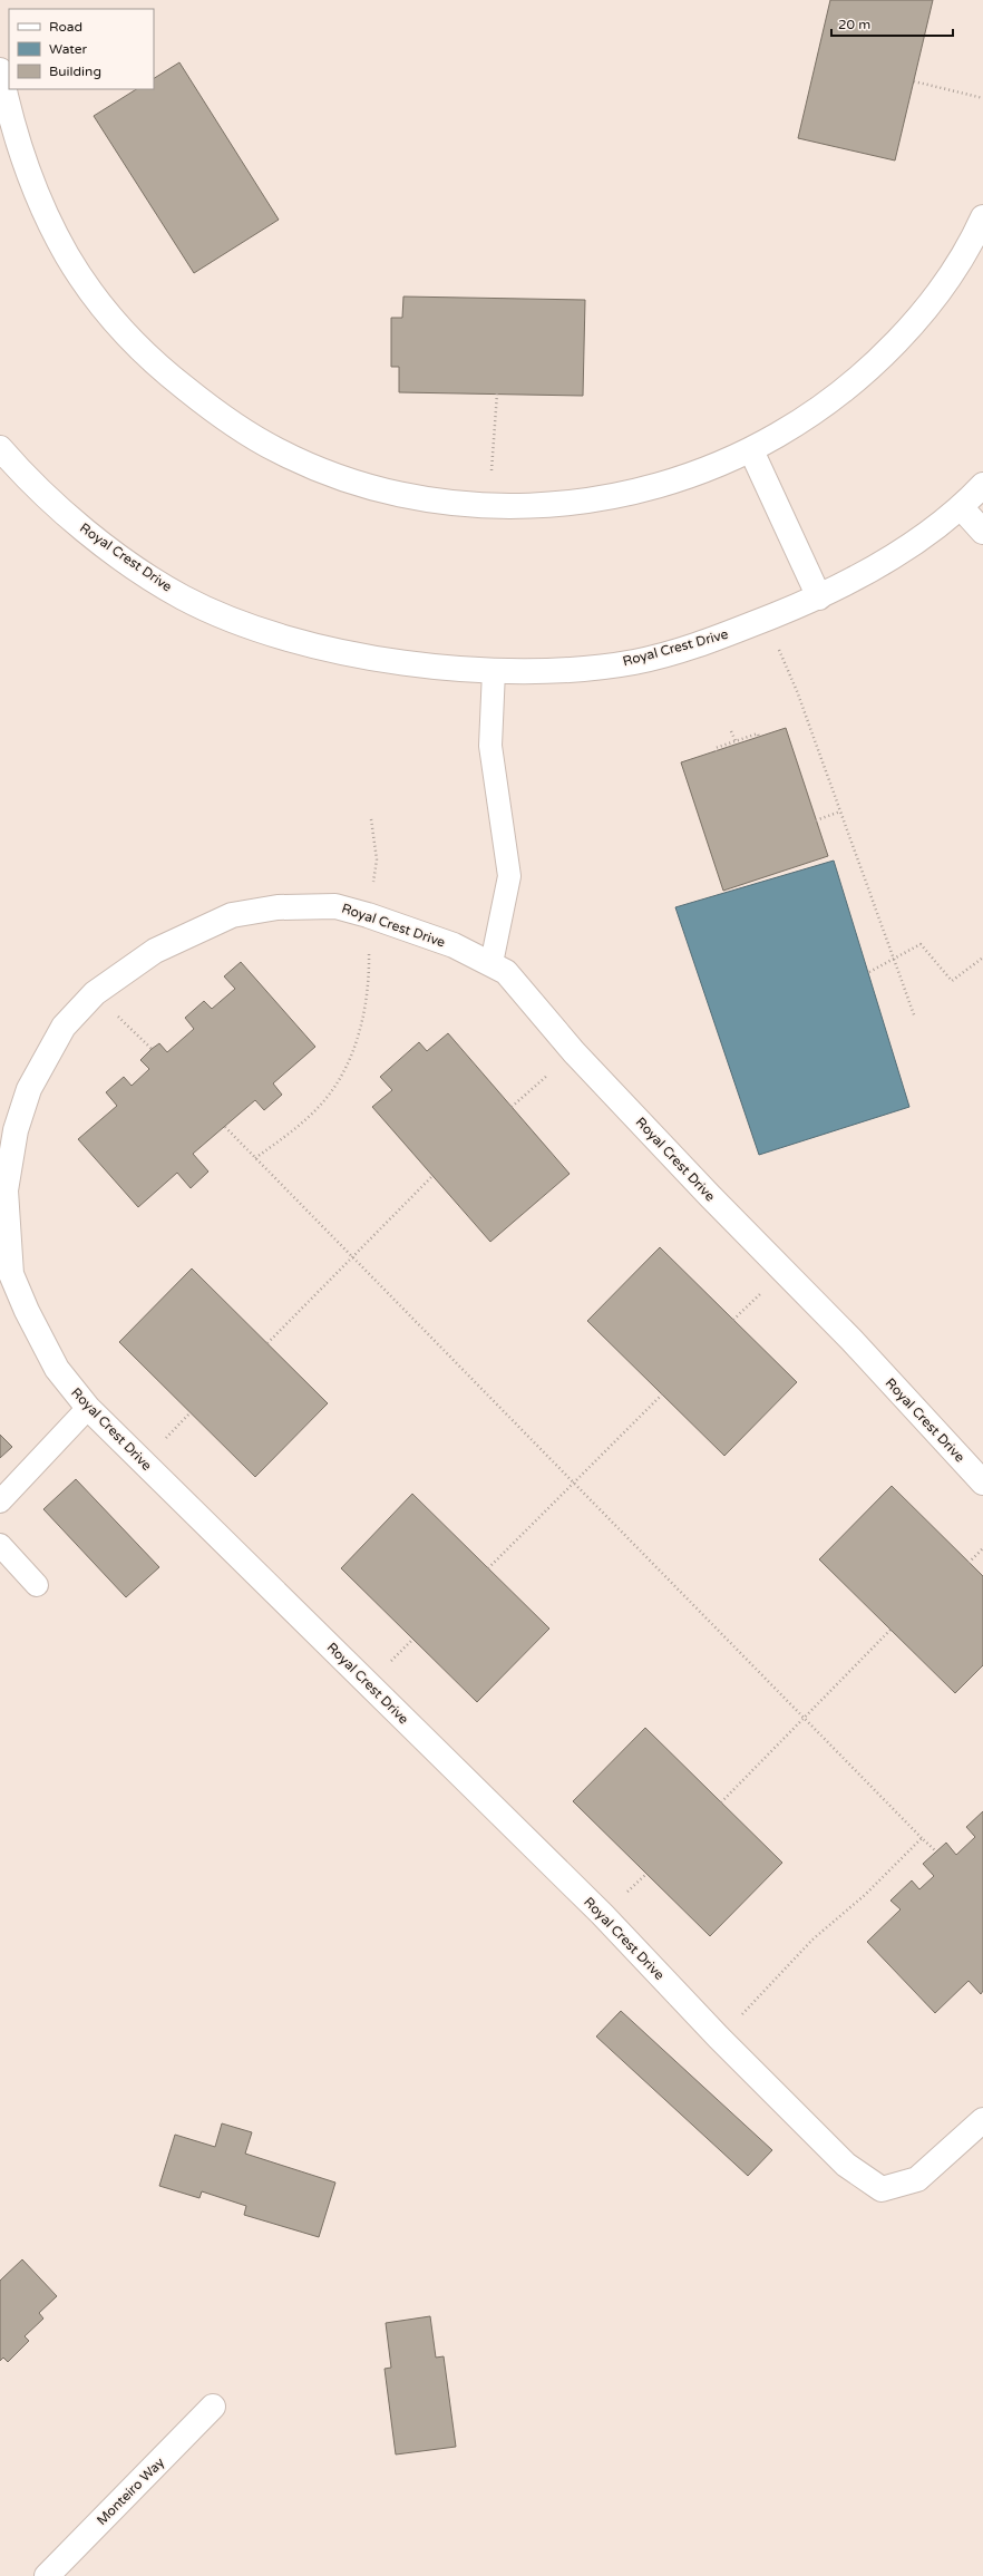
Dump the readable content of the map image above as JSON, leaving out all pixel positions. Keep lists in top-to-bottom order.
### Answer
{
  "streets": {
    "street": ["Royal Crest Drive", "Monteiro Way"]
  },
  "legend": ["Road", "Water", "Building"],
  "scale_bar": "20 m"
}
